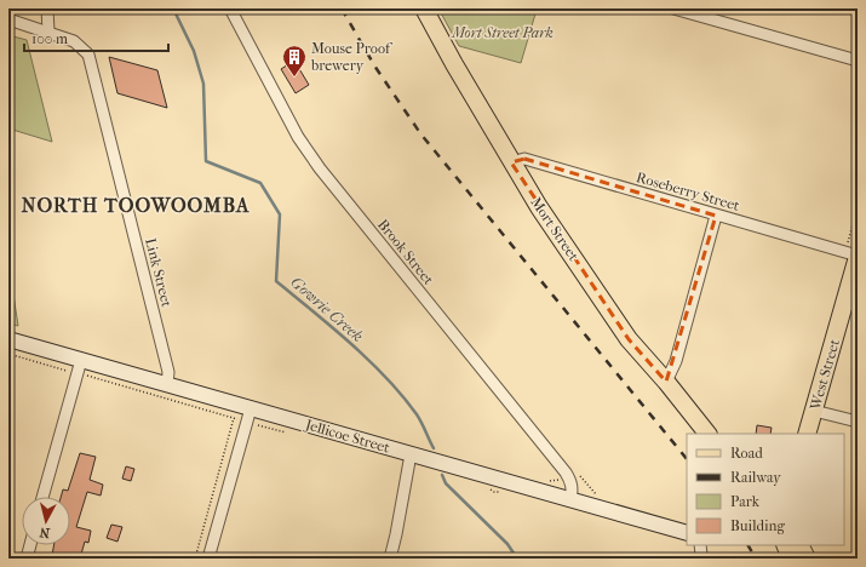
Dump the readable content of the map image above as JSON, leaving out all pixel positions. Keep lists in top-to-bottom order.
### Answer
{
  "streets": {
    "main road": ["Mort Street", "West Street", "Jellicoe Street"],
    "street": ["Roseberry Street", "Brook Street", "Link Street"]
  },
  "crossings": [
    ["Roseberry Street", "Mort Street"],
    ["Roseberry Street", "West Street"],
    ["Brook Street", "Jellicoe Street"],
    ["Link Street", "Jellicoe Street"]
  ],
  "districts": ["NORTH TOOWOOMBA"],
  "water": ["Gowrie Creek"],
  "parks": ["Mort Street Park"],
  "places": {
    "building": ["Mouse Proof brewery"]
  },
  "legend": [
    "Road",
    "Railway",
    "Park",
    "Building"
  ],
  "scale_bar": "100 m",
  "north": "bottom"
}
